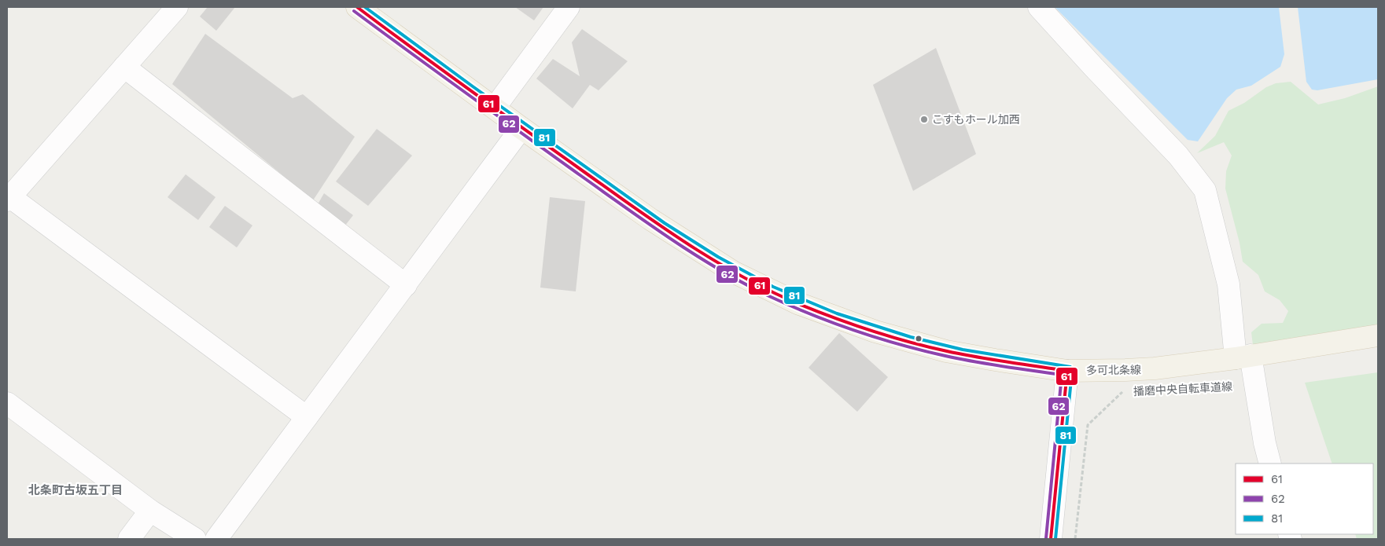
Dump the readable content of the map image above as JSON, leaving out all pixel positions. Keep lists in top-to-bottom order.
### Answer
{
  "streets": {
    "main road": ["多可北条線"],
    "path": ["播磨中央自転車道線"]
  },
  "districts": ["北条町古坂五丁目"],
  "places": ["こすもホール加西"],
  "lines": ["transit line 61", "transit line 81", "transit line 62"],
  "legend": ["61", "62", "81"]
}
